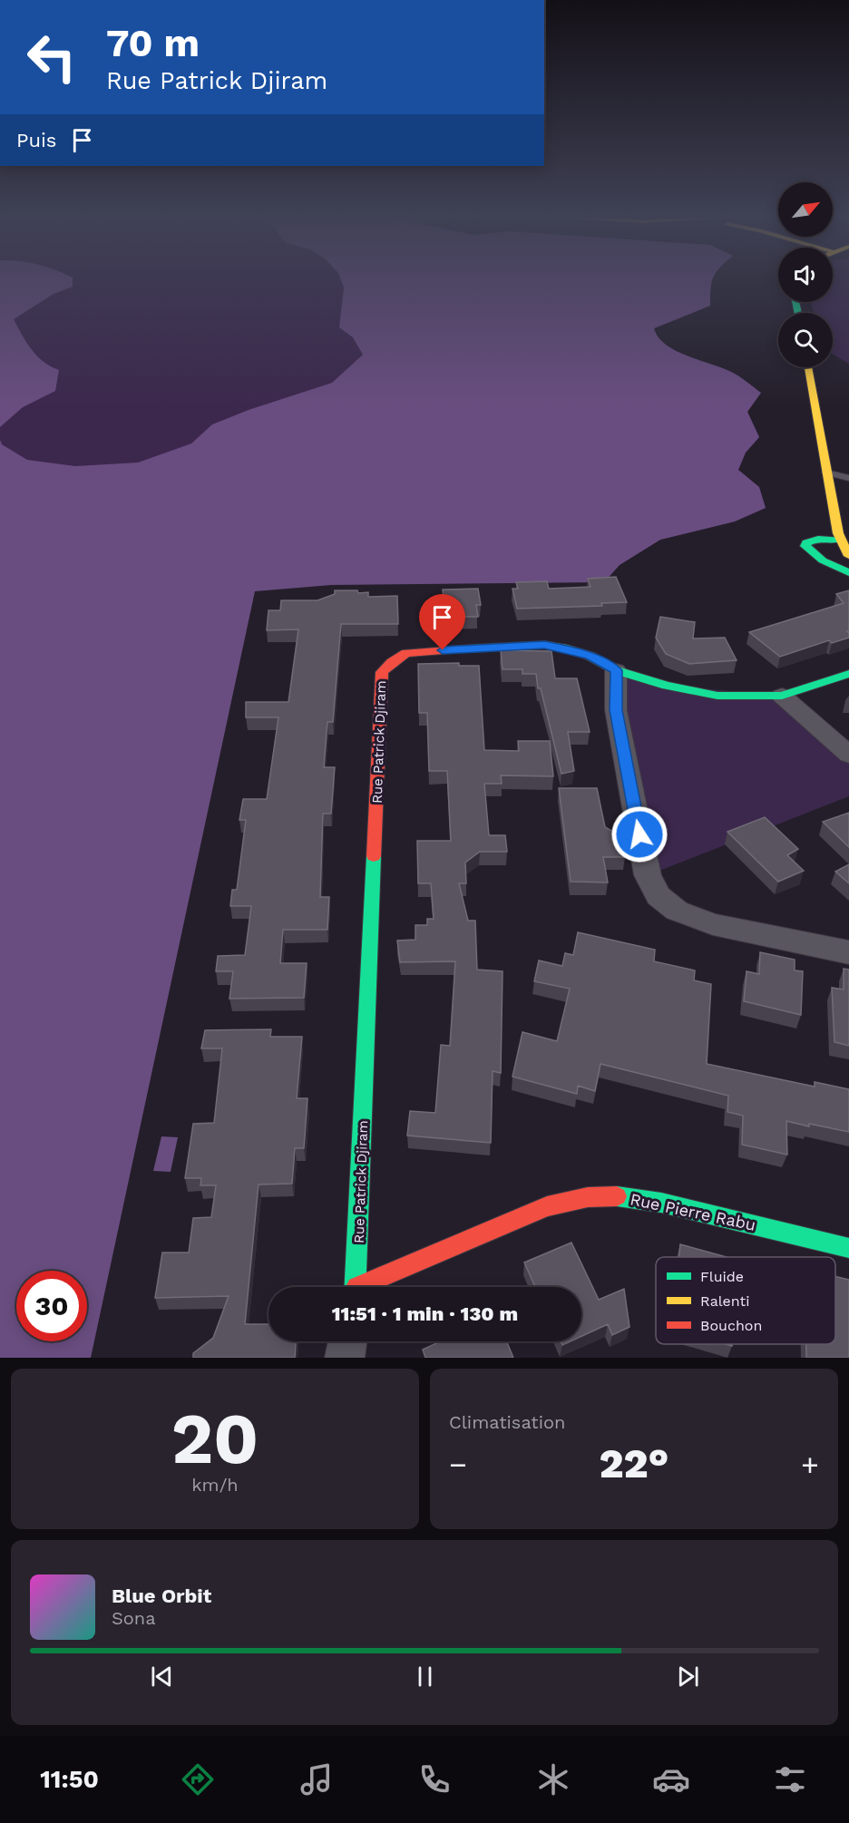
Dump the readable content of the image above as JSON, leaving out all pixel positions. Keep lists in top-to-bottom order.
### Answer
{
  "streets": {
    "main road": ["Rue Patrick Djiram", "Rue Pierre Rabu"]
  },
  "legend": ["Fluide", "Ralenti", "Bouchon"],
  "north": "top right",
  "page": {
    "turn": ["70 m", "Rue Patrick Djiram"],
    "then": "Puis",
    "limit": "30",
    "trip": "11:51 · 1 min · 130 m",
    "tile": [
      ["20", "km/h"],
      "Climatisation"
    ],
    "heat": ["−", "22°", "+"],
    "song": ["Blue Orbit", "Sona"],
    "tabs": "11:50"
  }
}
